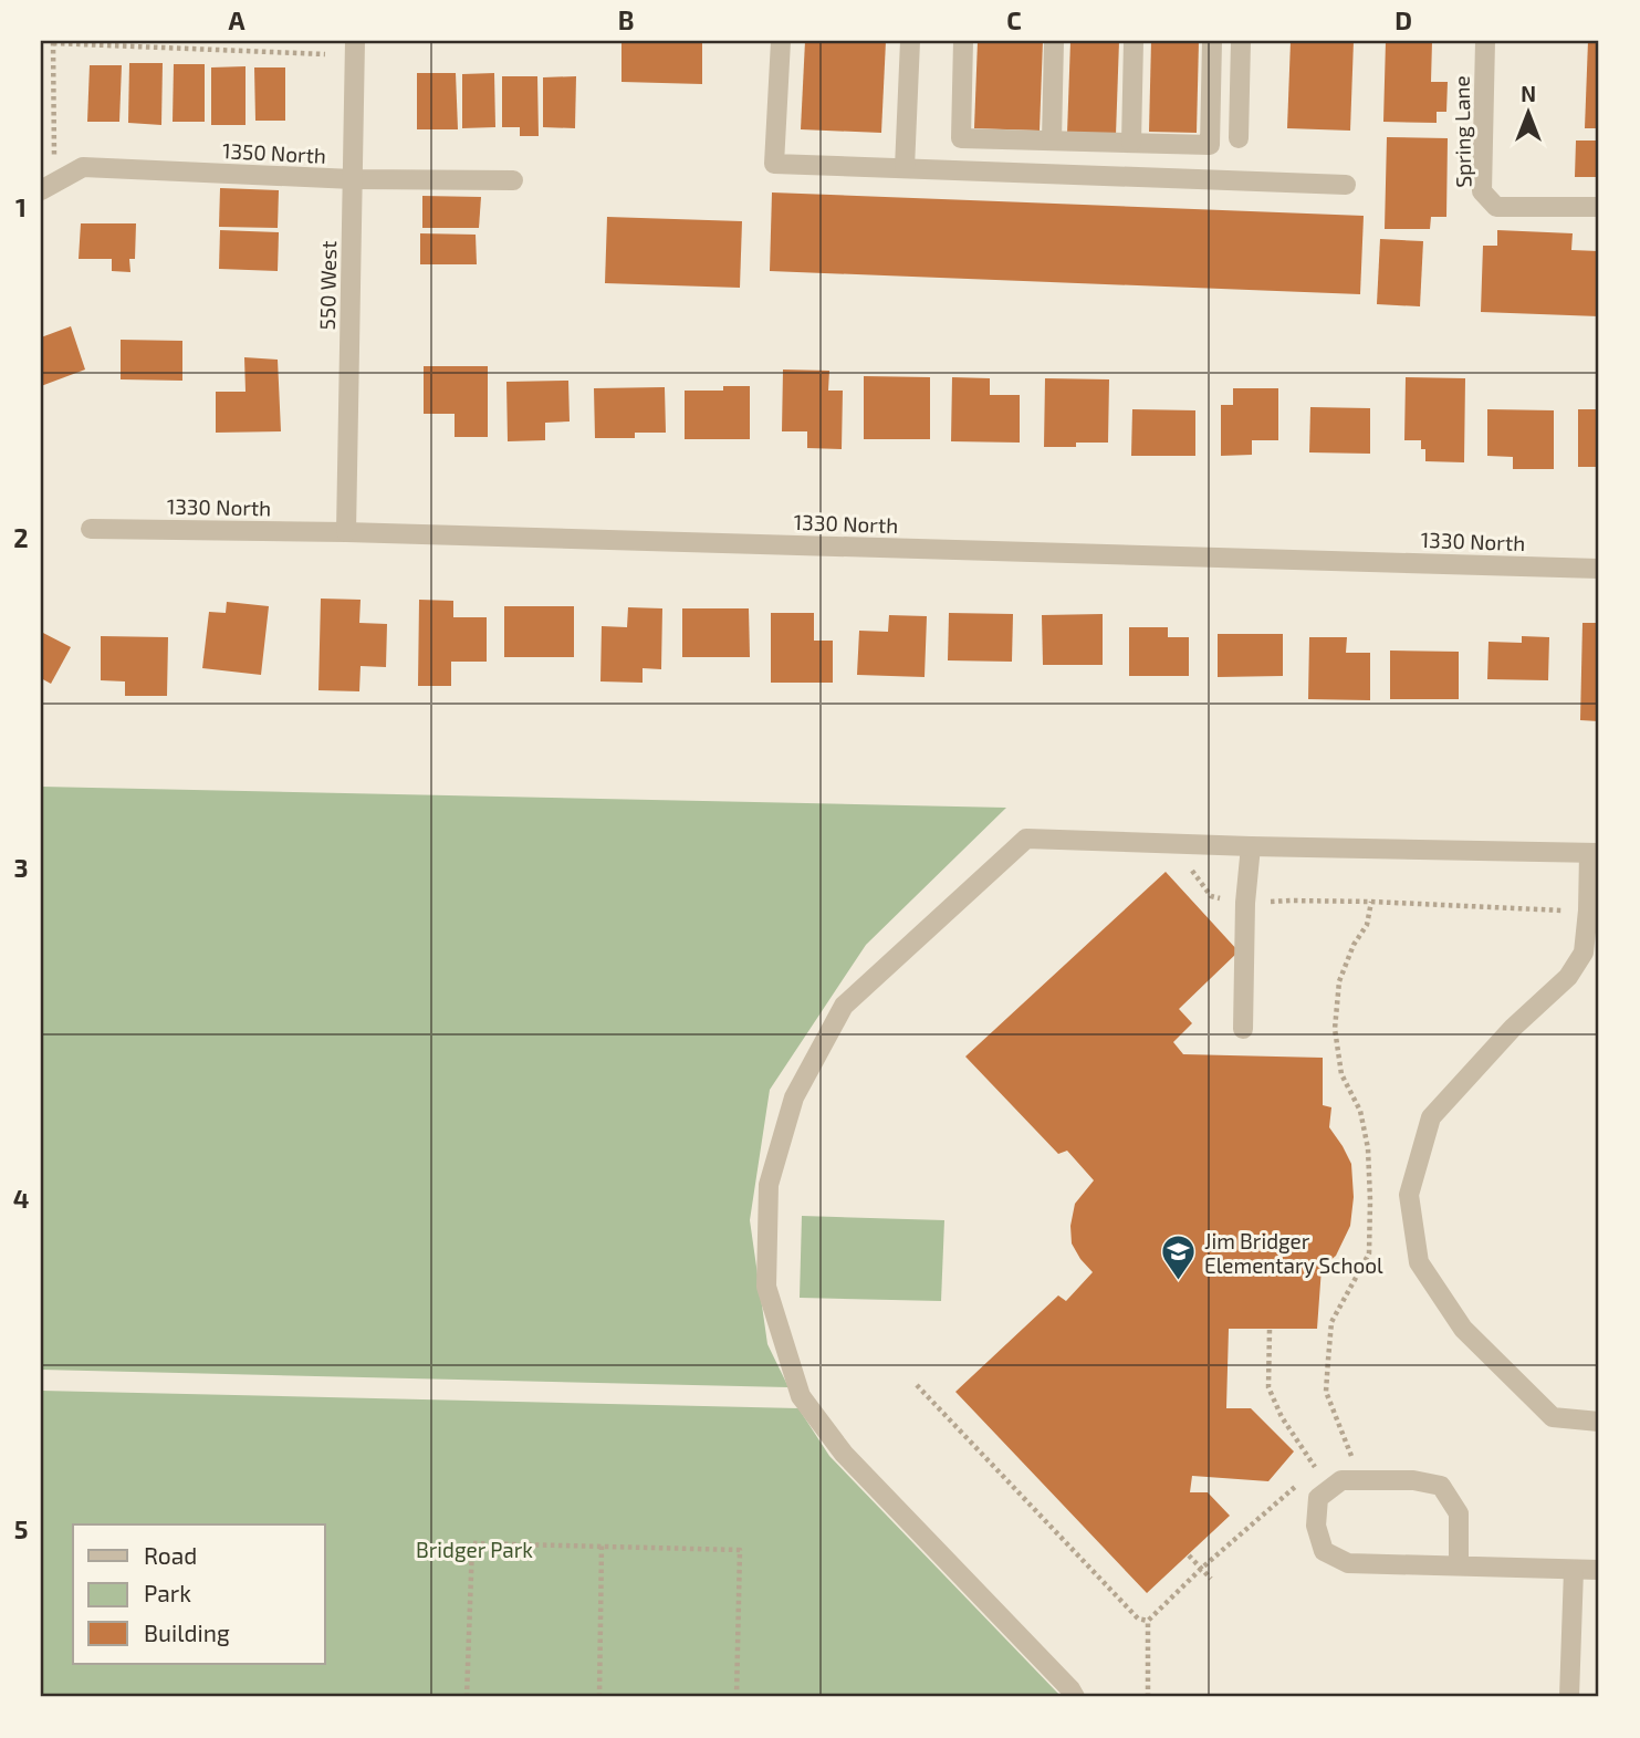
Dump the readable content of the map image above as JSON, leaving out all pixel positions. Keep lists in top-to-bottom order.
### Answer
{
  "streets": {
    "street": [
      "Spring Lane",
      "1350 North",
      "550 West",
      "1330 North"
    ]
  },
  "crossings": [
    ["1350 North", "550 West"],
    ["550 West", "1330 North"]
  ],
  "parks": ["Bridger Park"],
  "places": {
    "school or university": ["Jim Bridger Elementary School"]
  },
  "legend": ["Road", "Park", "Building"],
  "north": "top",
  "grid": {
    "columns": [
      "A",
      "B",
      "C",
      "D"
    ],
    "rows": [
      "1",
      "2",
      "3",
      "4",
      "5"
    ]
  }
}
